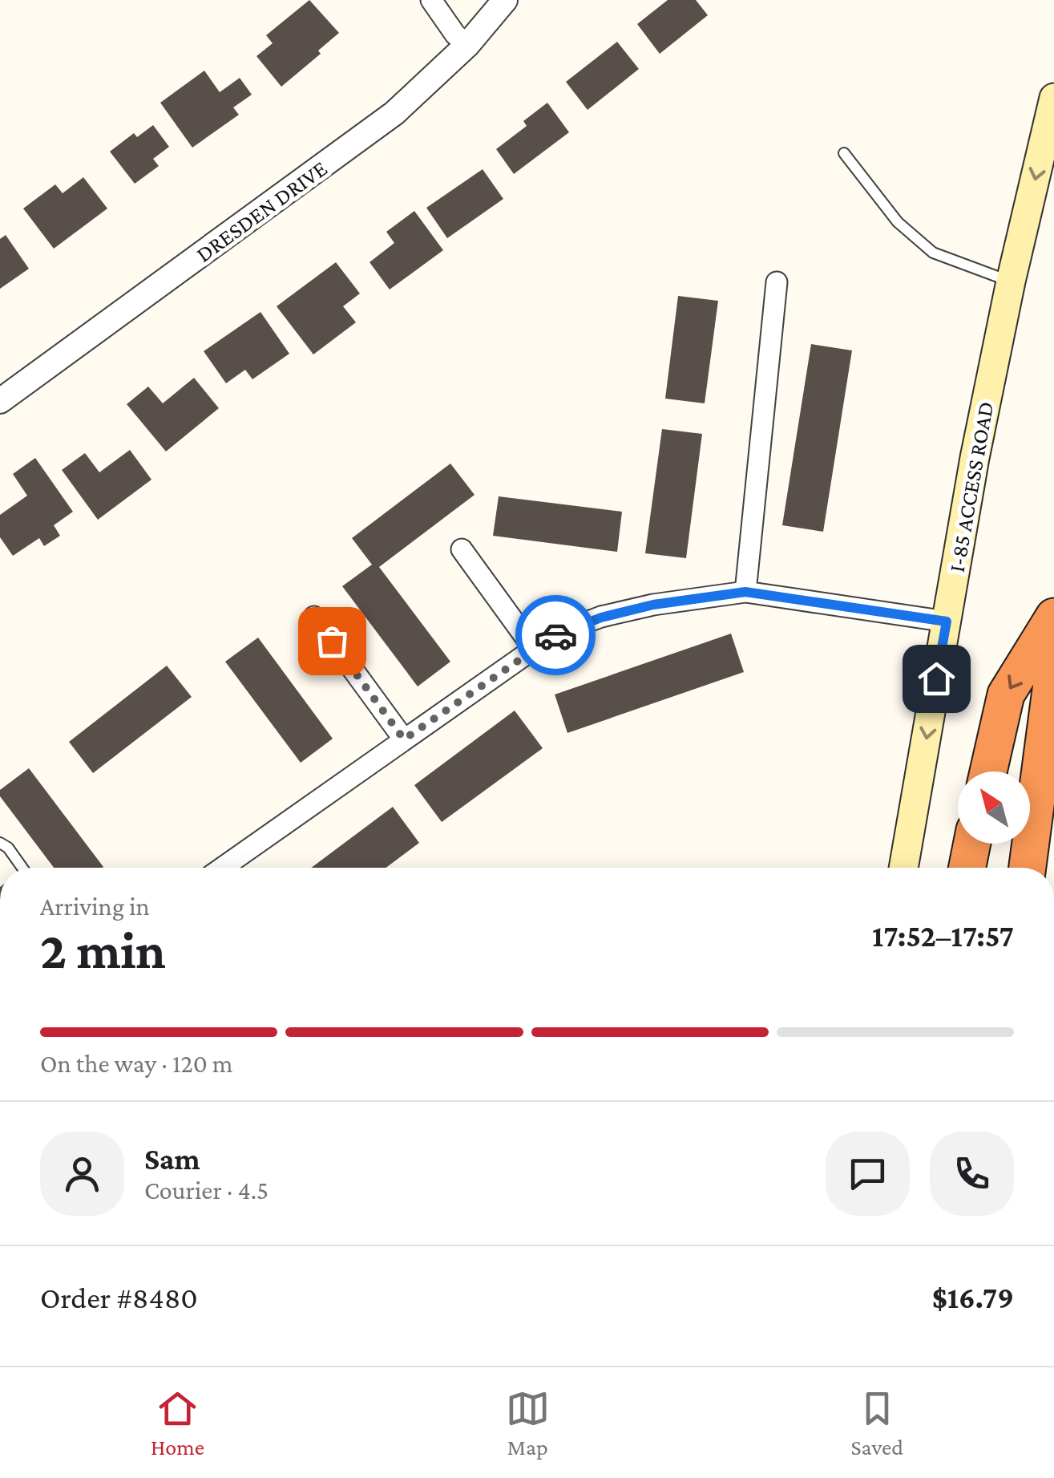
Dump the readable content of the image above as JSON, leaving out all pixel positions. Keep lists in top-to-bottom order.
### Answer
{
  "streets": {
    "main road": ["I-85 ACCESS ROAD"],
    "street": ["DRESDEN DRIVE"]
  },
  "one_way": ["I-85 ACCESS ROAD"],
  "north": "top left",
  "page": {
    "heading": ["2 min", "Arriving in", "17:52–17:57"],
    "panel": [
      "Sam",
      "Courier · 4.5",
      "Order #8480",
      "$16.79"
    ],
    "bar": "On the way · 120 m",
    "tabs": ["Home", "Map", "Saved"]
  }
}
